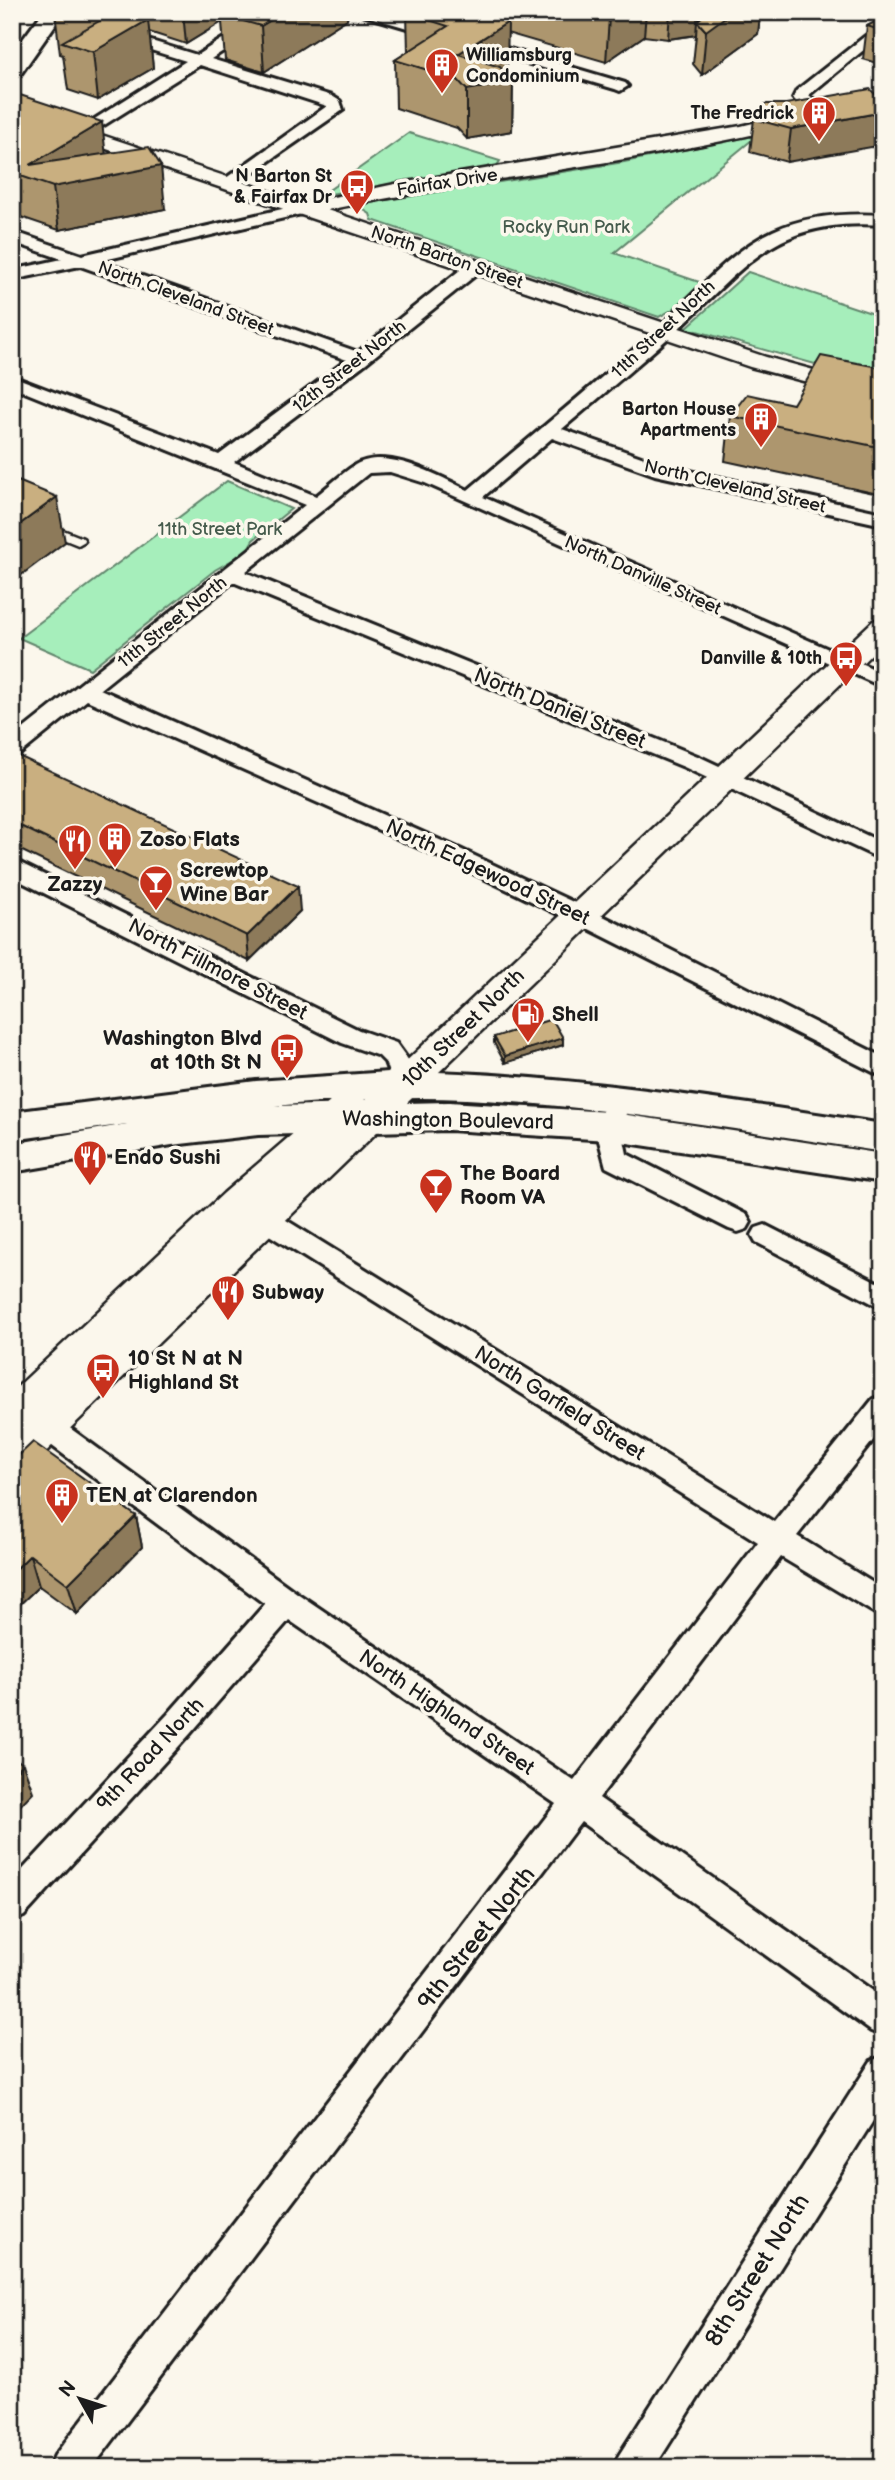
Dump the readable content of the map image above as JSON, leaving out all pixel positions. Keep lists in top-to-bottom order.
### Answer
{
  "streets": {
    "main road": ["10th Street North", "Washington Boulevard"],
    "street": [
      "Fairfax Drive",
      "North Barton Street",
      "North Cleveland Street",
      "11th Street North",
      "12th Street North",
      "North Danville Street",
      "North Daniel Street",
      "North Edgewood Street",
      "North Fillmore Street",
      "North Garfield Street",
      "North Highland Street",
      "9th Road North",
      "9th Street North",
      "8th Street North"
    ]
  },
  "crossings": [
    ["Fairfax Drive", "North Barton Street"],
    ["Fairfax Drive", "North Cleveland Street"],
    ["North Barton Street", "11th Street North"],
    ["North Barton Street", "12th Street North"],
    ["North Cleveland Street", "11th Street North"],
    ["North Cleveland Street", "12th Street North"],
    ["11th Street North", "North Danville Street"],
    ["11th Street North", "North Daniel Street"],
    ["11th Street North", "North Edgewood Street"],
    ["North Danville Street", "10th Street North"],
    ["North Daniel Street", "10th Street North"],
    ["North Edgewood Street", "10th Street North"],
    ["North Fillmore Street", "10th Street North"],
    ["North Fillmore Street", "Washington Boulevard"],
    ["10th Street North", "Washington Boulevard"],
    ["10th Street North", "North Garfield Street"],
    ["10th Street North", "North Highland Street"],
    ["North Garfield Street", "9th Street North"],
    ["North Highland Street", "9th Road North"],
    ["North Highland Street", "9th Street North"]
  ],
  "parks": ["Rocky Run Park", "11th Street Park"],
  "places": {
    "building": [
      "Williamsburg Condominium",
      "The Fredrick",
      "Barton House Apartments",
      "Zoso Flats",
      "TEN at Clarendon"
    ],
    "bus stop": [
      "N Barton St & Fairfax Dr",
      "Danville & 10th",
      "Washington Blvd at 10th St N",
      "10 St N at N Highland St"
    ],
    "restaurant": ["Zazzy", "Endo Sushi", "Subway"],
    "bar": ["Screwtop Wine Bar", "The Board Room VA"],
    "fuel station": ["Shell"]
  },
  "north": "top left"
}
